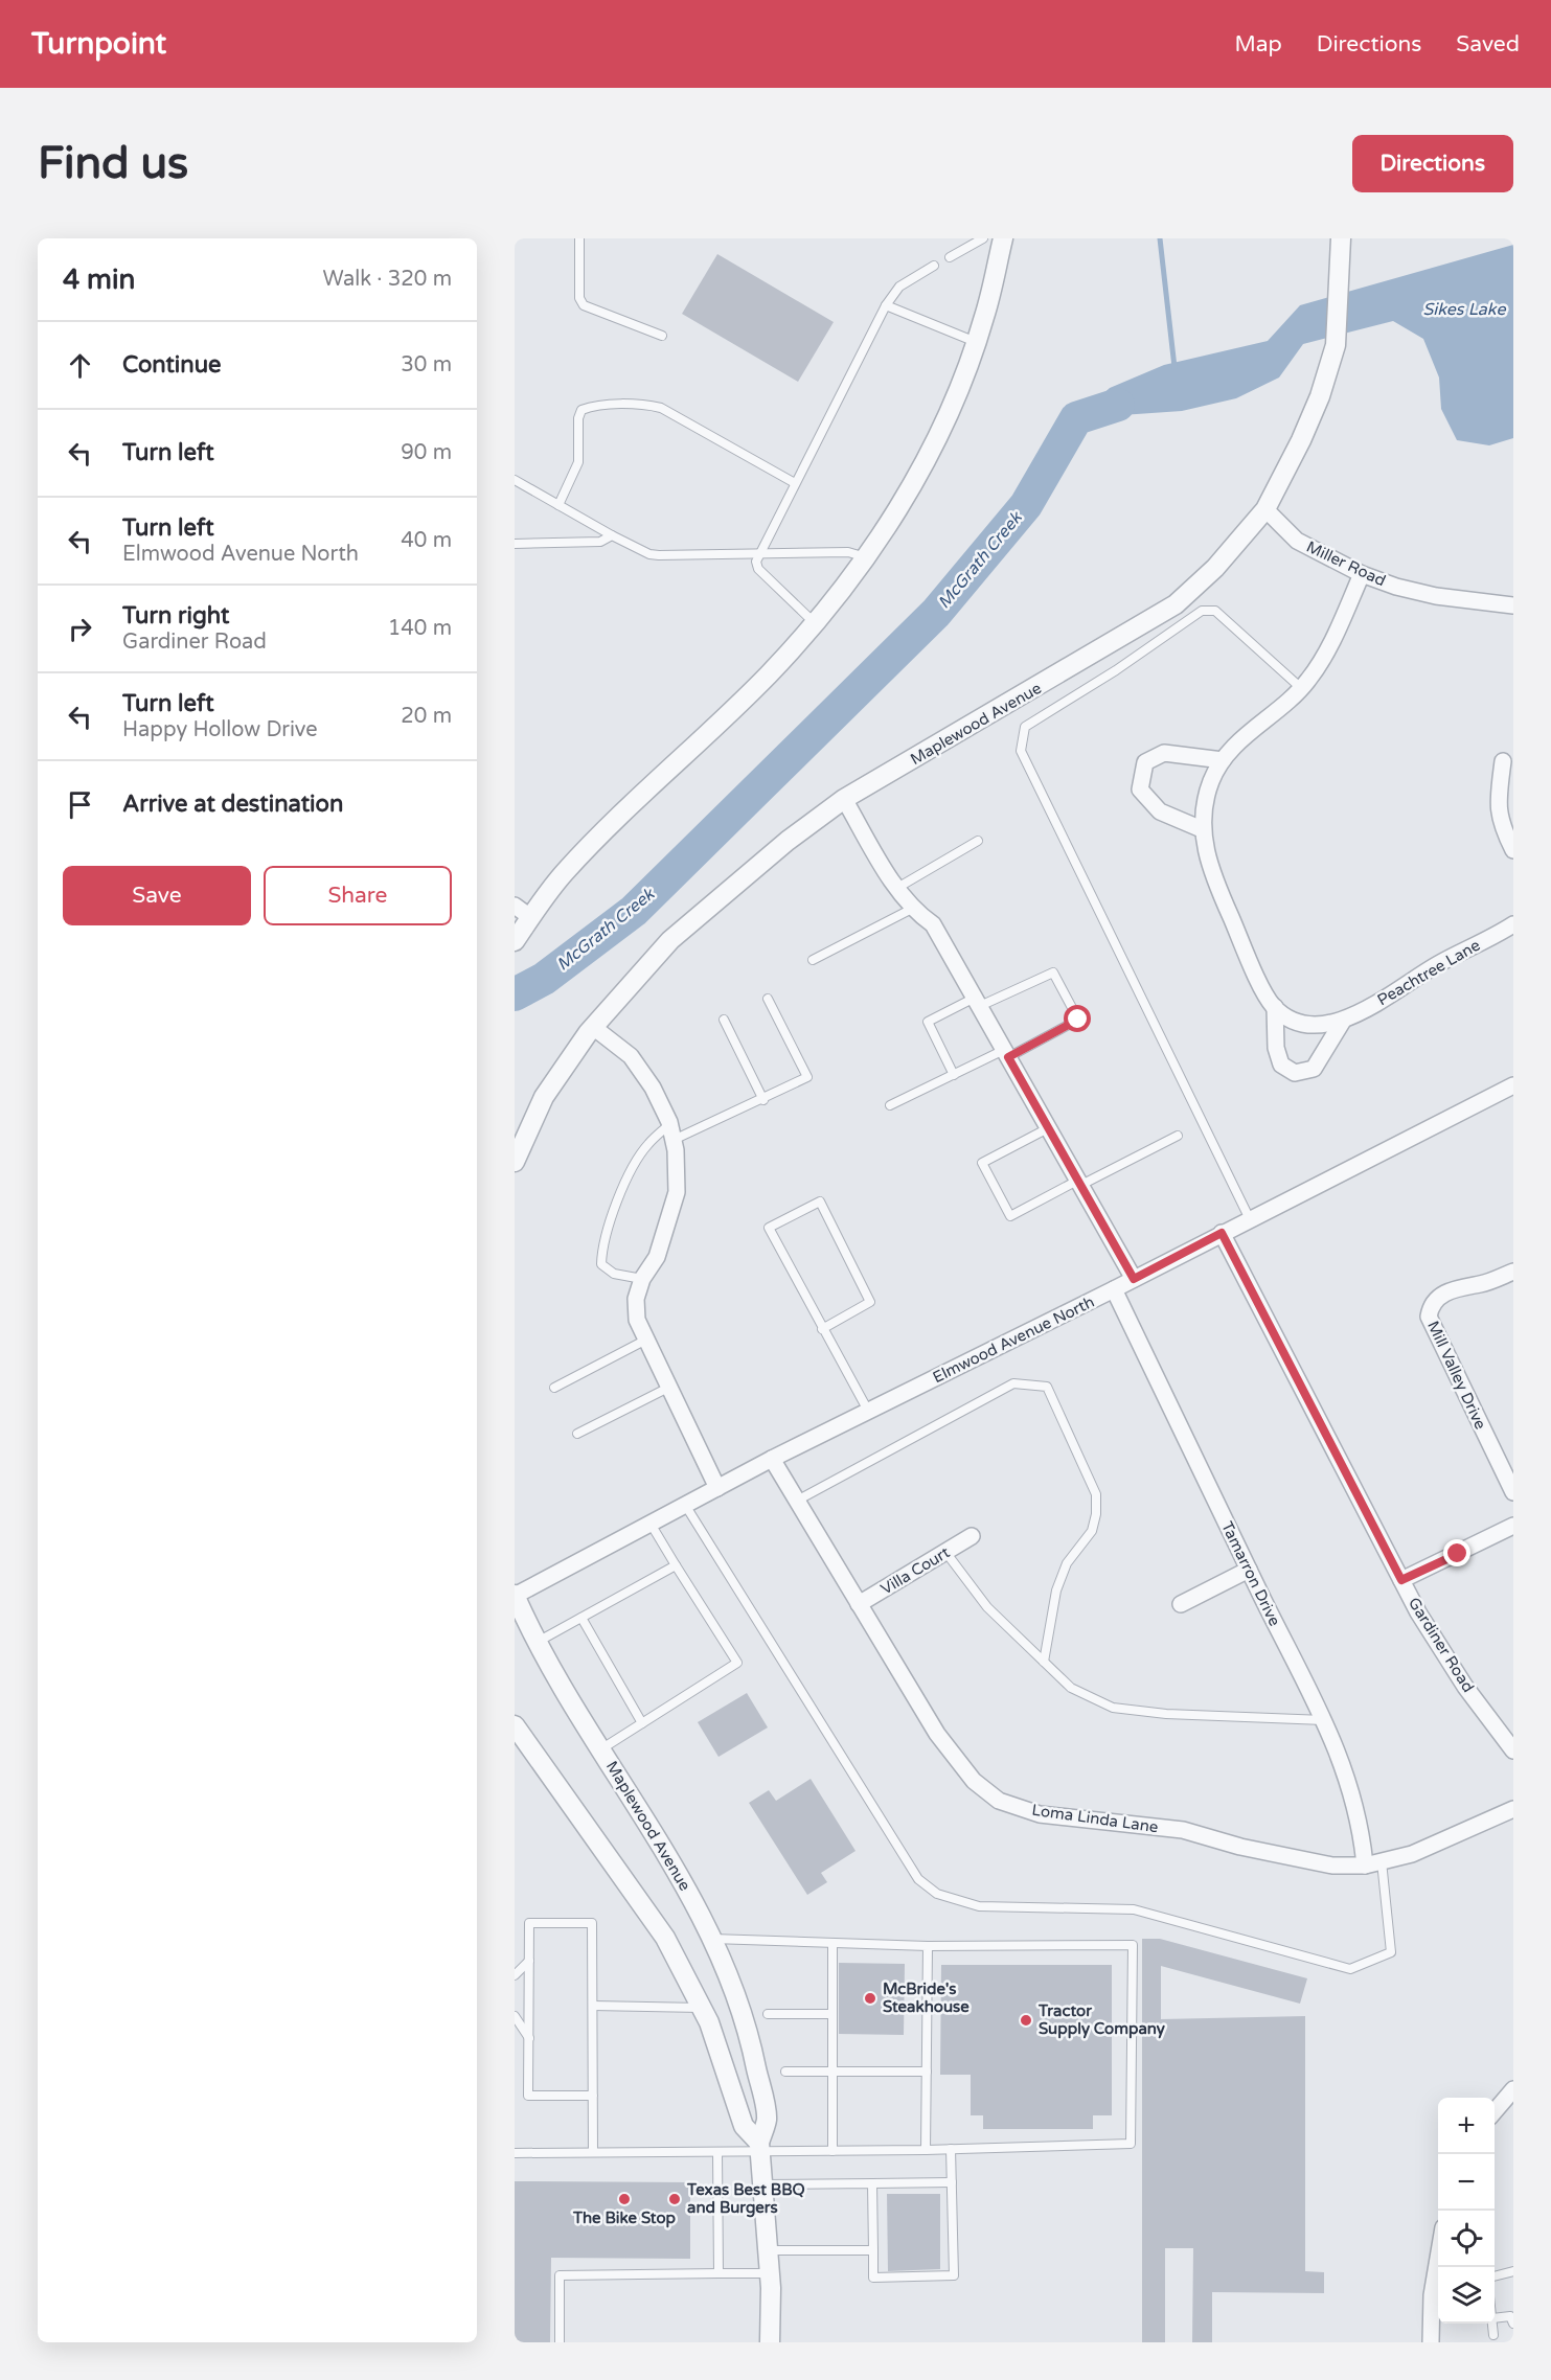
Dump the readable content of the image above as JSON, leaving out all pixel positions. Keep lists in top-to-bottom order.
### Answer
{
  "streets": {
    "street": [
      "Miller Road",
      "Maplewood Avenue",
      "Peachtree Lane",
      "Elmwood Avenue North",
      "Mill Valley Drive",
      "Villa Court",
      "Tamarron Drive",
      "Gardiner Road",
      "Loma Linda Lane"
    ]
  },
  "crossings": [
    ["Miller Road", "Maplewood Avenue"],
    ["Miller Road", "Peachtree Lane"],
    ["Maplewood Avenue", "Elmwood Avenue North"],
    ["Elmwood Avenue North", "Tamarron Drive"],
    ["Elmwood Avenue North", "Gardiner Road"],
    ["Elmwood Avenue North", "Loma Linda Lane"],
    ["Villa Court", "Loma Linda Lane"],
    ["Tamarron Drive", "Loma Linda Lane"]
  ],
  "water": ["Sikes Lake", "McGrath Creek"],
  "places": [
    "McBride's Steakhouse",
    "Tractor Supply Company",
    "The Bike Stop",
    "Texas Best BBQ and Burgers"
  ],
  "page": {
    "header": "Turnpoint",
    "nav": ["Map", "Directions", "Saved"],
    "buttons": [
      "Directions",
      ["Save", "Share"]
    ],
    "title": "Find us",
    "heading": ["4 min", "Walk · 320 m"],
    "list": [
      ["Continue", "30 m"],
      ["Turn left", "90 m"],
      ["Turn left", "Elmwood Avenue North", "40 m"],
      ["Turn right", "Gardiner Road", "140 m"],
      ["Turn left", "Happy Hollow Drive", "20 m"],
      "Arrive at destination"
    ],
    "map_buttons": ["+", "−"]
  }
}
